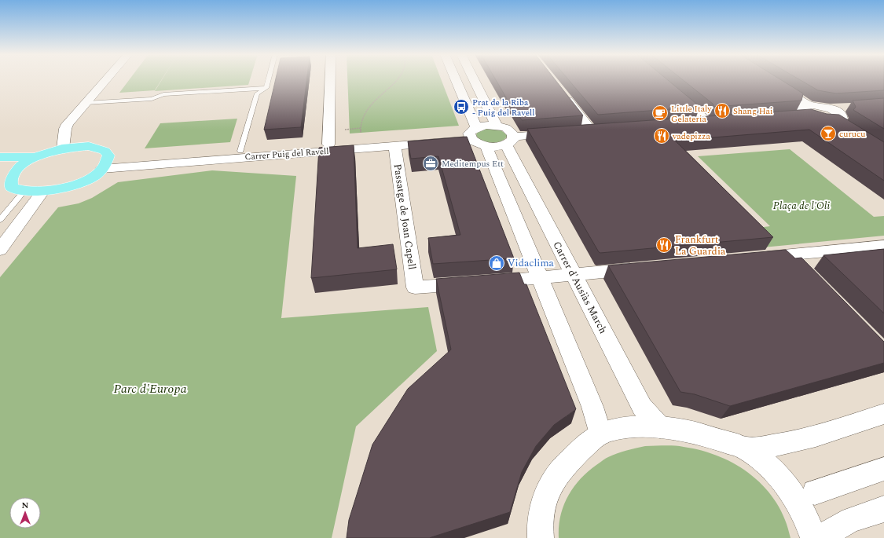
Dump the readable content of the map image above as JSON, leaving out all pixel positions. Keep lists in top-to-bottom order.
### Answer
{
  "streets": {
    "street": ["Carrer Puig del Ravell", "Passatge de Joan Capell", "Carrer d'Ausiàs March"]
  },
  "crossings": [
    ["Carrer Puig del Ravell", "Passatge de Joan Capell"]
  ],
  "parks": ["Plaça de l'Oli", "Parc d'Europa"],
  "places": {
    "bus stop": ["Prat de la Riba - Puig del Ravell"],
    "restaurant": ["Shang Hai", "vadepizza", "Frankfurt La Guardia"],
    "cafe": ["Little Italy Gelateria"],
    "bar": ["curucu"],
    "office": ["Meditempus Ett"],
    "shop": ["Vidaclima"]
  },
  "north": "top"
}
